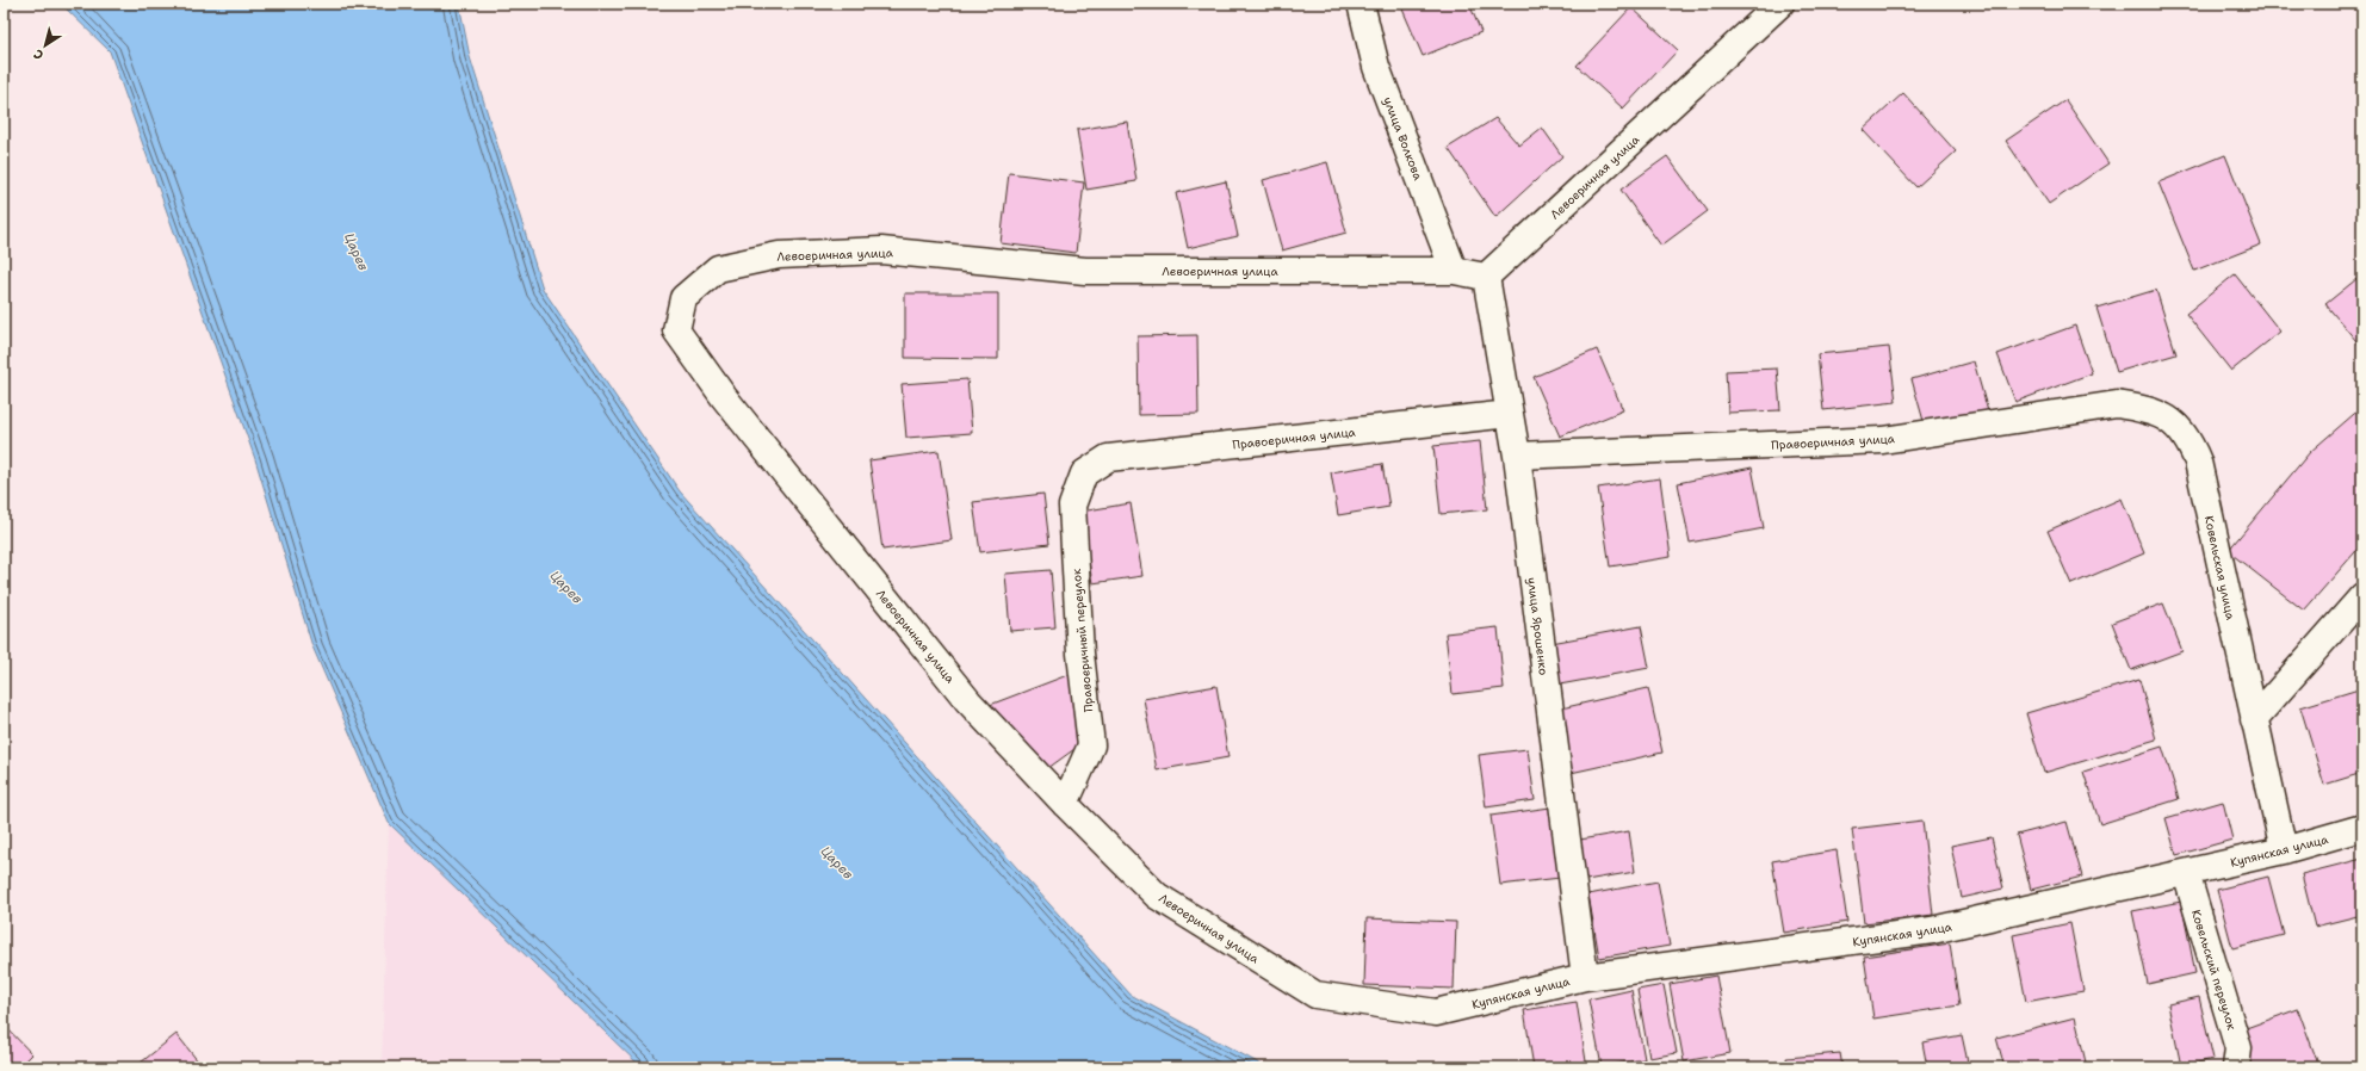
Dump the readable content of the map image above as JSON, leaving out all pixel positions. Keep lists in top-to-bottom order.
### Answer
{
  "streets": {
    "street": [
      "улица Волкова",
      "Левоеричная улица",
      "Правоеричная улица",
      "Ковельская улица",
      "улица Ярошенко",
      "Правоеричный переулок",
      "Купянская улица",
      "Ковельский переулок"
    ]
  },
  "crossings": [
    ["улица Волкова", "Левоеричная улица"],
    ["Левоеричная улица", "улица Ярошенко"],
    ["Левоеричная улица", "Правоеричный переулок"],
    ["Левоеричная улица", "Купянская улица"],
    ["Правоеричная улица", "Ковельская улица"],
    ["Правоеричная улица", "улица Ярошенко"],
    ["Правоеричная улица", "Правоеричный переулок"],
    ["Ковельская улица", "Купянская улица"],
    ["улица Ярошенко", "Купянская улица"],
    ["Купянская улица", "Ковельский переулок"]
  ],
  "water": ["Царев"],
  "north": "bottom left"
}
